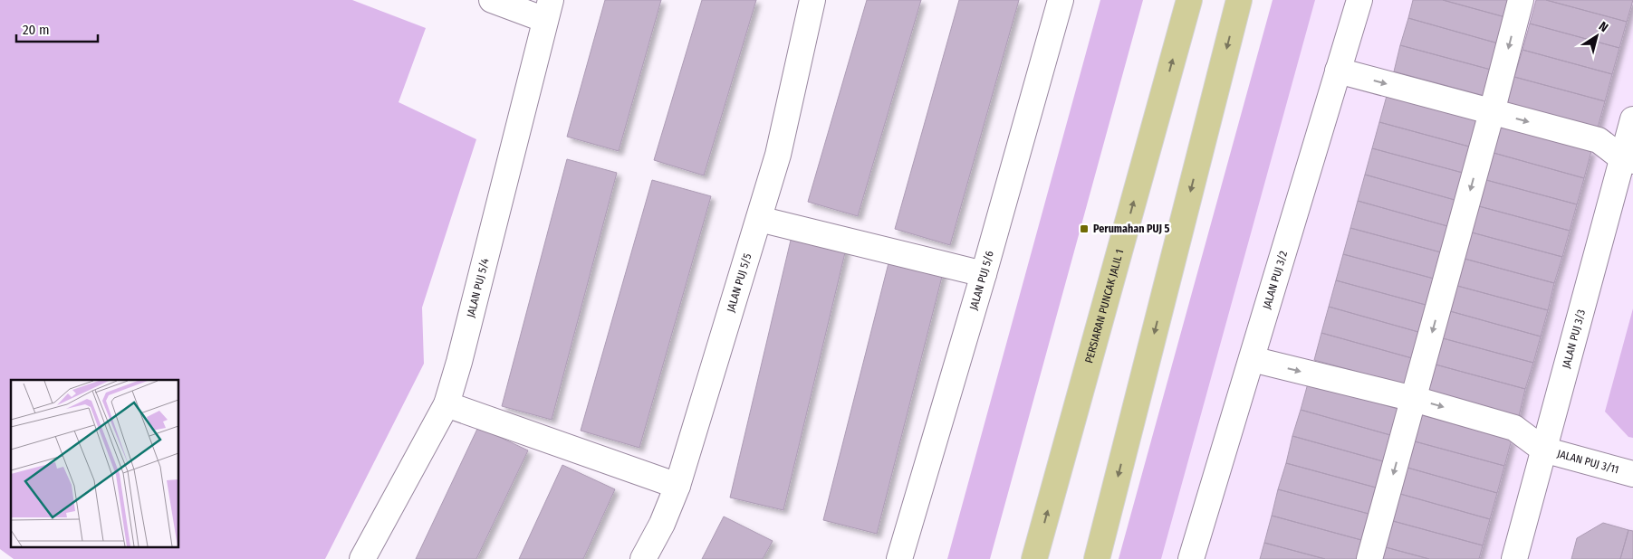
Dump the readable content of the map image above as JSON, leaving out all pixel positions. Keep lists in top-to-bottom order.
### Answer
{
  "streets": {
    "main road": ["PERSIARAN PUNCAK JALIL 1"],
    "street": [
      "JALAN PUJ 5/6",
      "JALAN PUJ 3/2",
      "JALAN PUJ 5/5",
      "JALAN PUJ 5/4",
      "JALAN PUJ 3/3",
      "JALAN PUJ 3/11"
    ]
  },
  "crossings": [
    ["JALAN PUJ 3/3", "JALAN PUJ 3/11"]
  ],
  "places": {
    "transit": ["Perumahan PUJ 5"]
  },
  "scale_bar": "20 m",
  "north": "top right"
}
